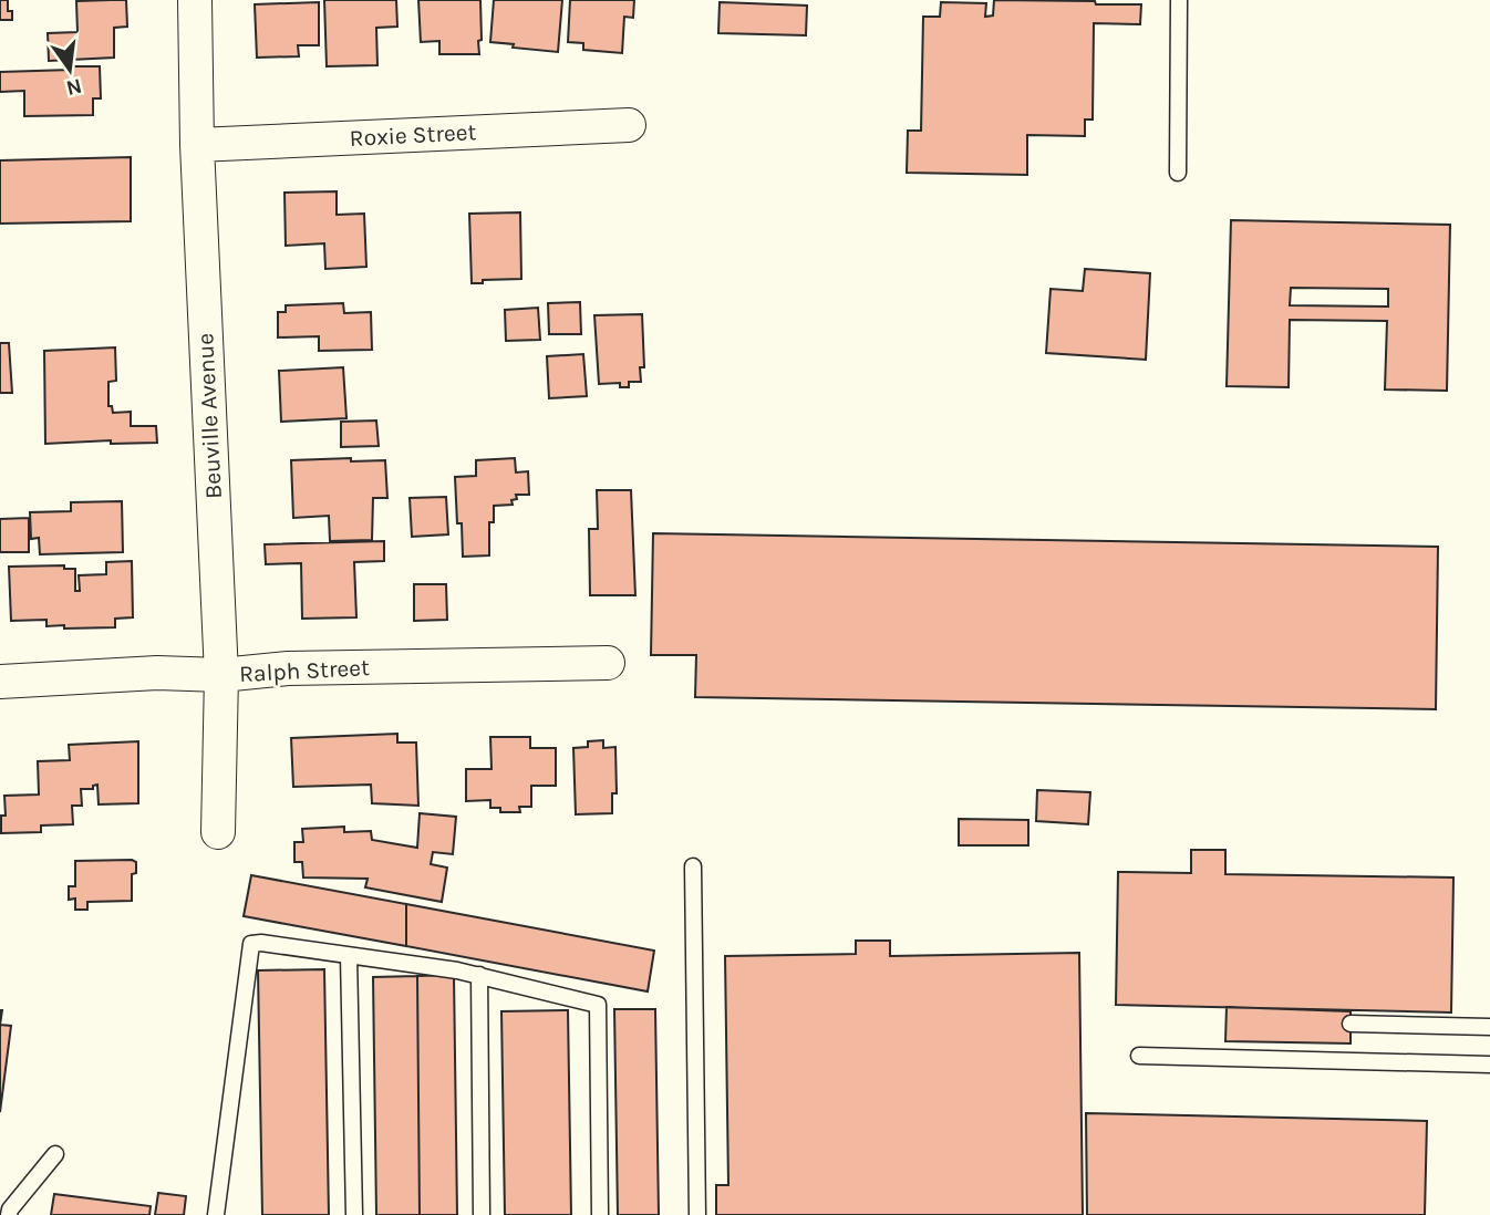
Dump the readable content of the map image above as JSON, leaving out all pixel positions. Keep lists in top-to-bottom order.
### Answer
{
  "streets": {
    "street": ["Roxie Street", "Beuville Avenue", "Ralph Street"]
  },
  "crossings": [
    ["Roxie Street", "Beuville Avenue"],
    ["Beuville Avenue", "Ralph Street"]
  ],
  "north": "bottom"
}
